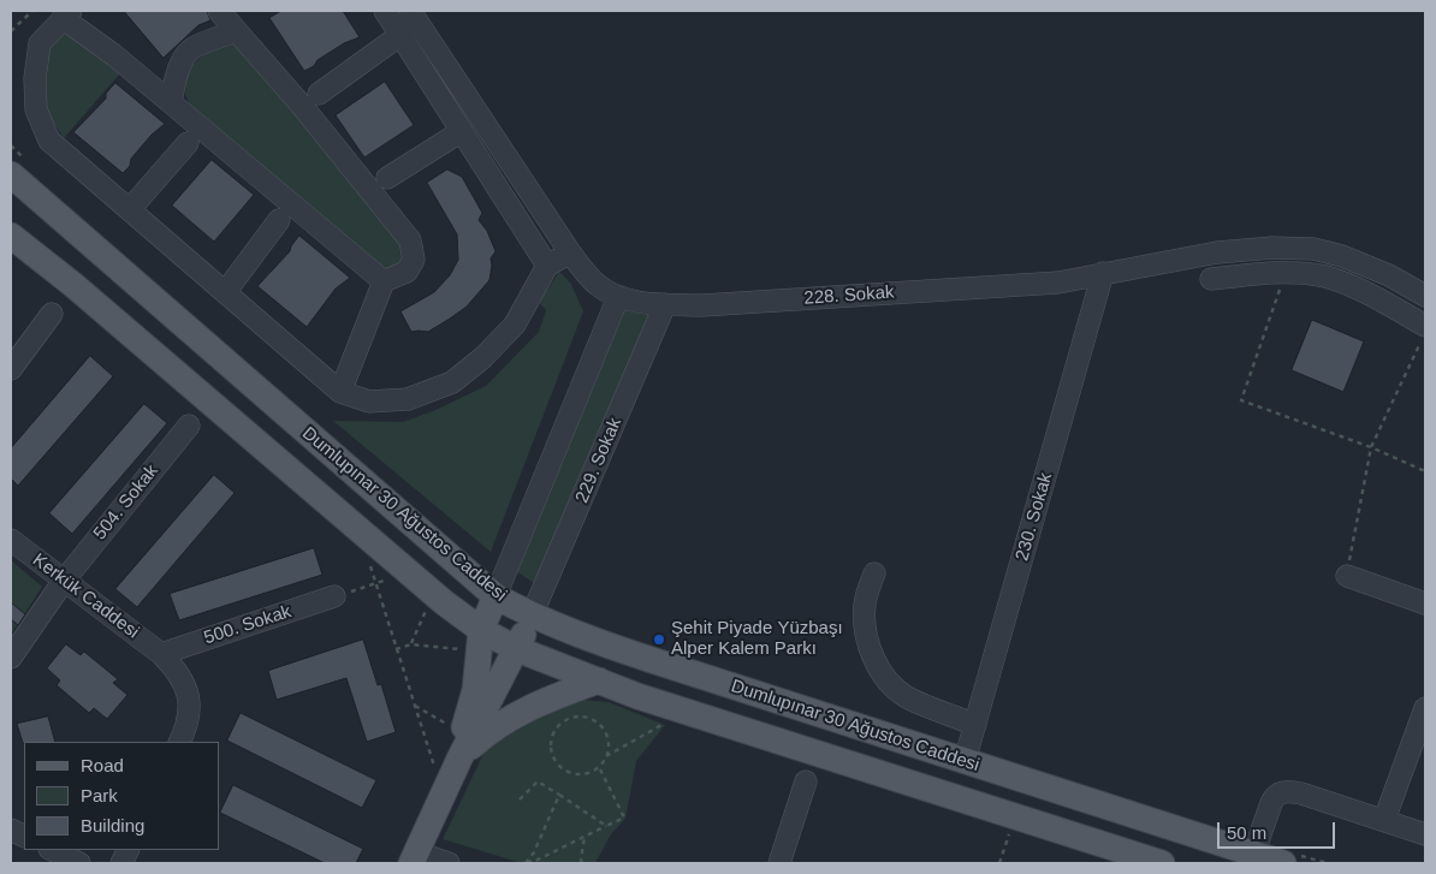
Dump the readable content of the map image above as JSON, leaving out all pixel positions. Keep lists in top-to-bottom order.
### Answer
{
  "streets": {
    "main road": ["Dumlupınar 30 Ağustos Caddesi"],
    "street": [
      "228. Sokak",
      "229. Sokak",
      "504. Sokak",
      "230. Sokak",
      "Kerkük Caddesi",
      "500. Sokak"
    ]
  },
  "crossings": [
    ["228. Sokak", "229. Sokak"],
    ["228. Sokak", "230. Sokak"],
    ["229. Sokak", "Dumlupınar 30 Ağustos Caddesi"],
    ["504. Sokak", "Kerkük Caddesi"],
    ["Dumlupınar 30 Ağustos Caddesi", "230. Sokak"],
    ["Kerkük Caddesi", "500. Sokak"]
  ],
  "places": ["Şehit Piyade Yüzbaşı Alper Kalem Parkı"],
  "legend": ["Road", "Park", "Building"],
  "scale_bar": "50 m"
}
